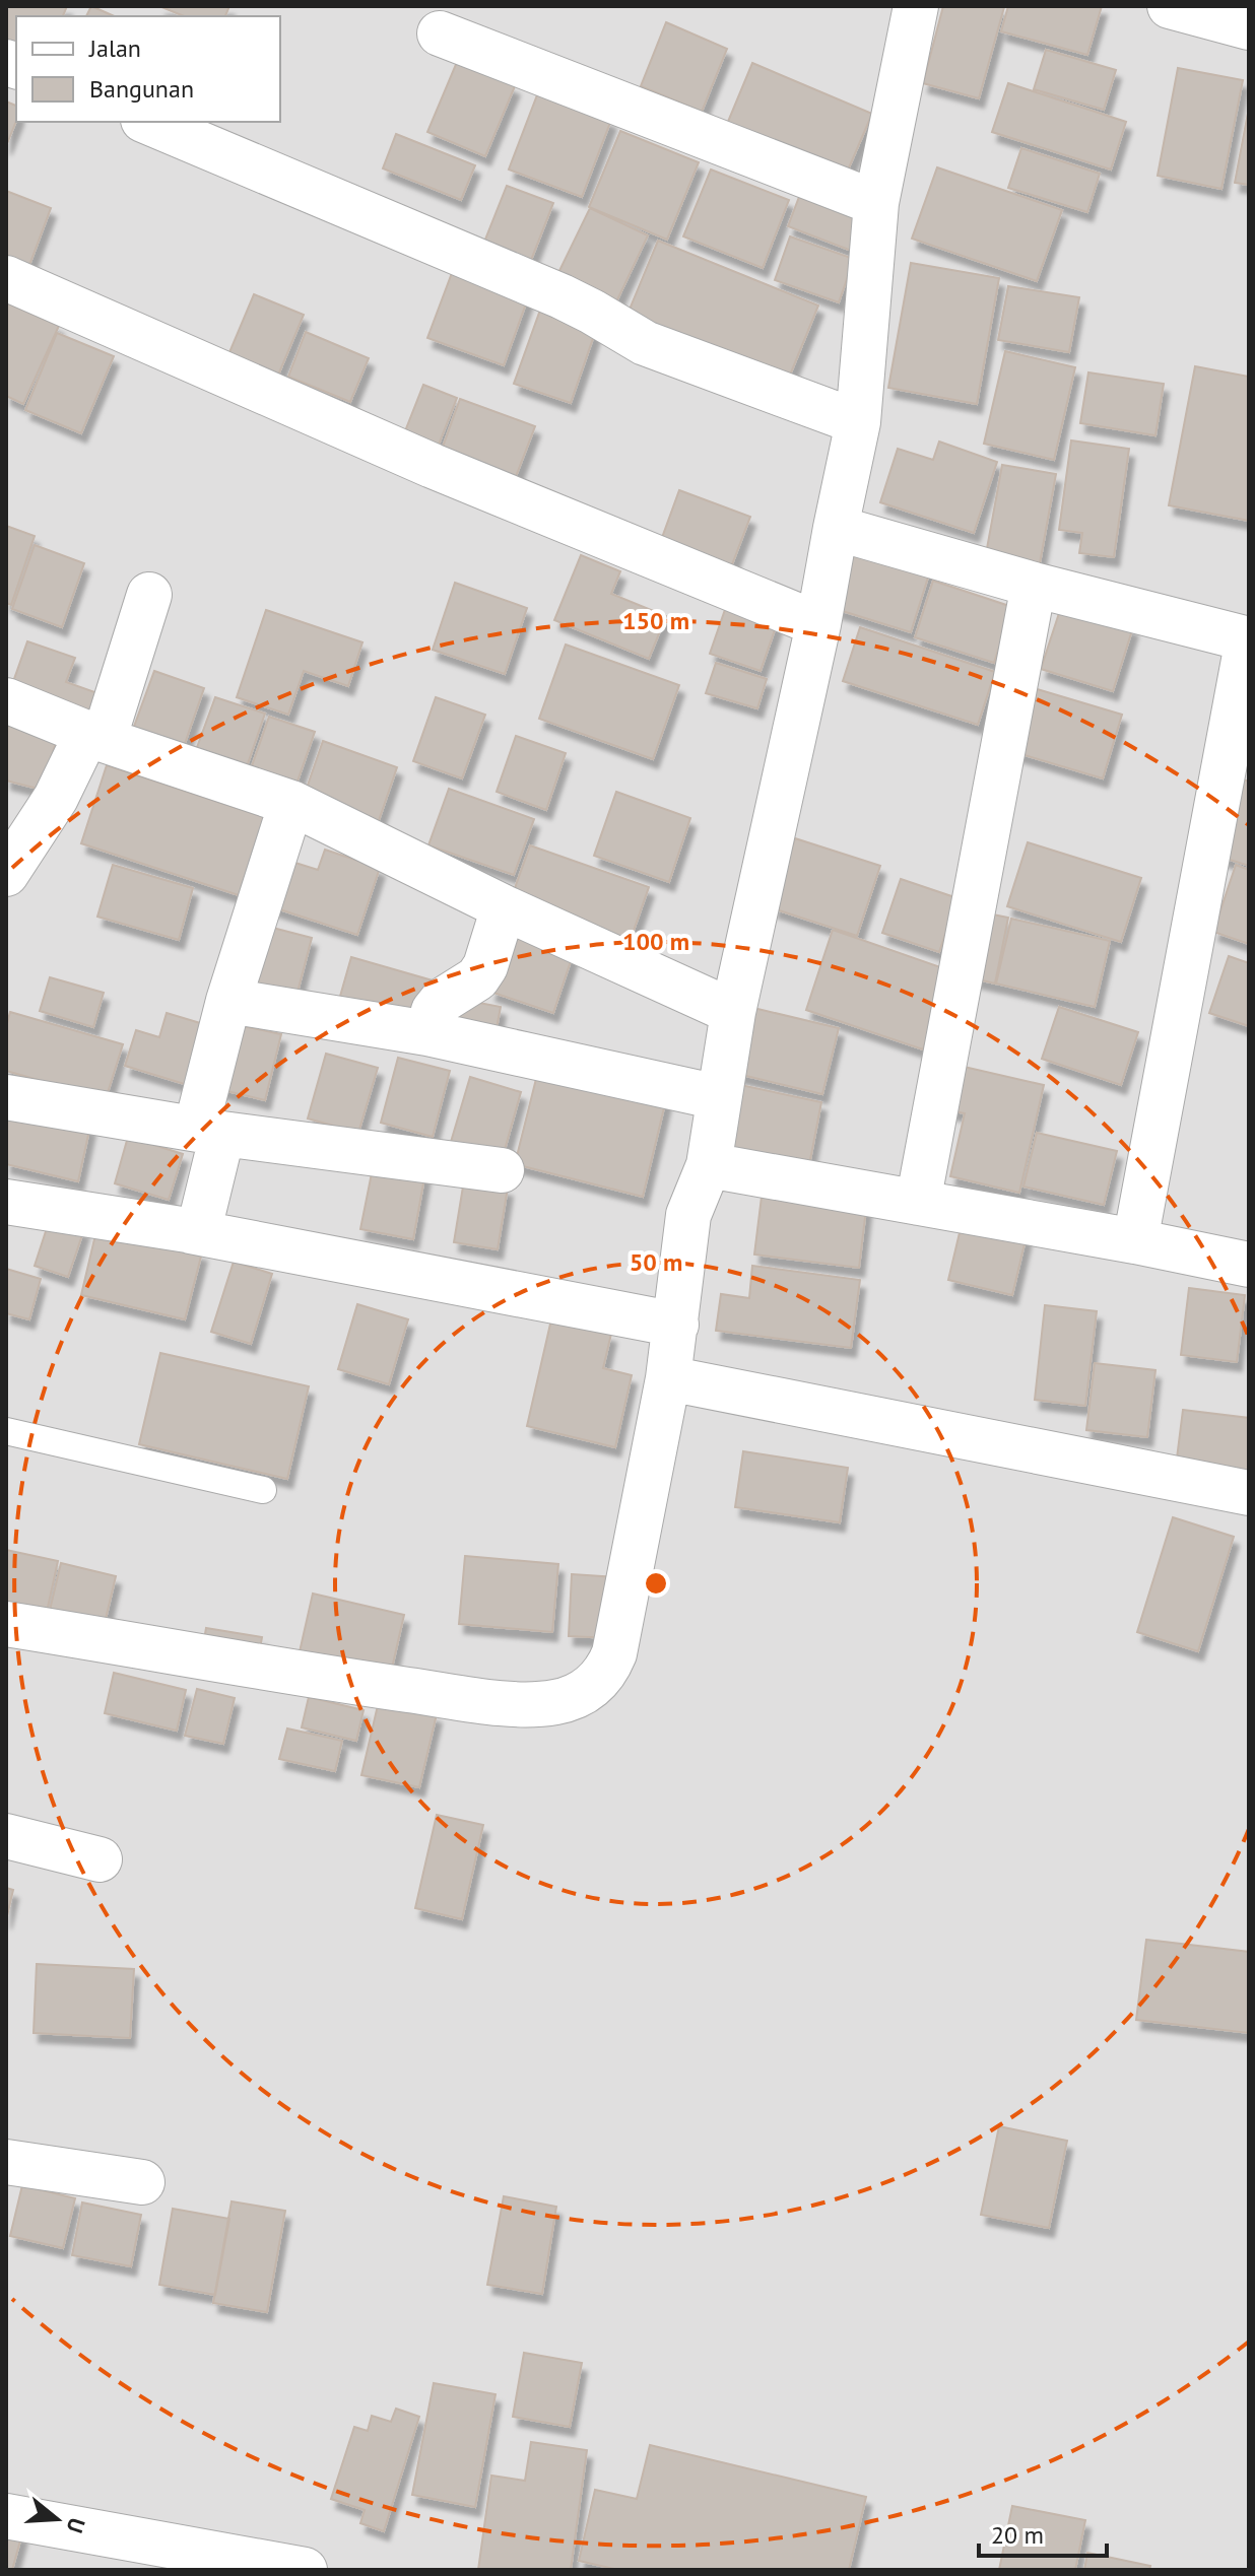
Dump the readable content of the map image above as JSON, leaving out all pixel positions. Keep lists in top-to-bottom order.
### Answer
{
  "legend": ["Jalan", "Bangunan"],
  "scale_bar": "20 m",
  "north": "right",
  "rings": ["150 m", "100 m", "50 m"]
}
